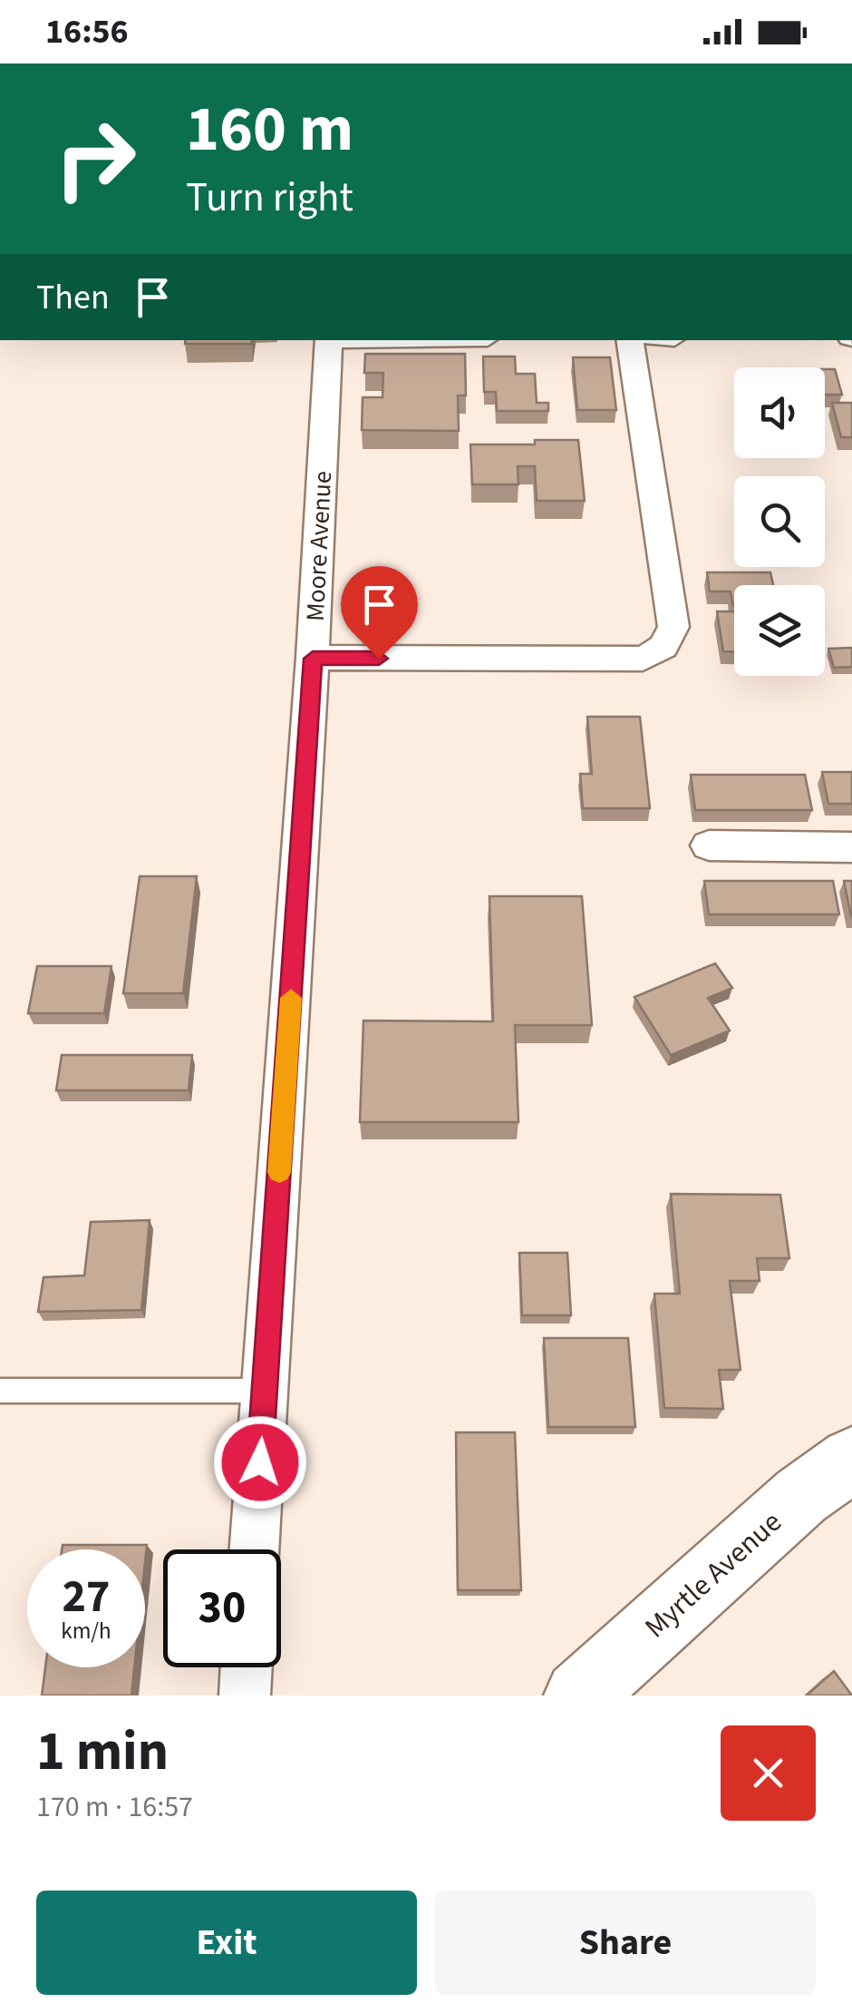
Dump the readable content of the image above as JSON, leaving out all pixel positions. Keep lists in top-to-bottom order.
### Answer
{
  "streets": {
    "main road": ["Myrtle Avenue"],
    "street": ["Moore Avenue"]
  },
  "page": {
    "status": "16:56",
    "turn": ["160 m", "Turn right"],
    "then": "Then",
    "speed": "27 km/h",
    "limit": "30",
    "heading": ["1 min", "170 m · 16:57"],
    "buttons": ["Exit", "Share"]
  }
}
